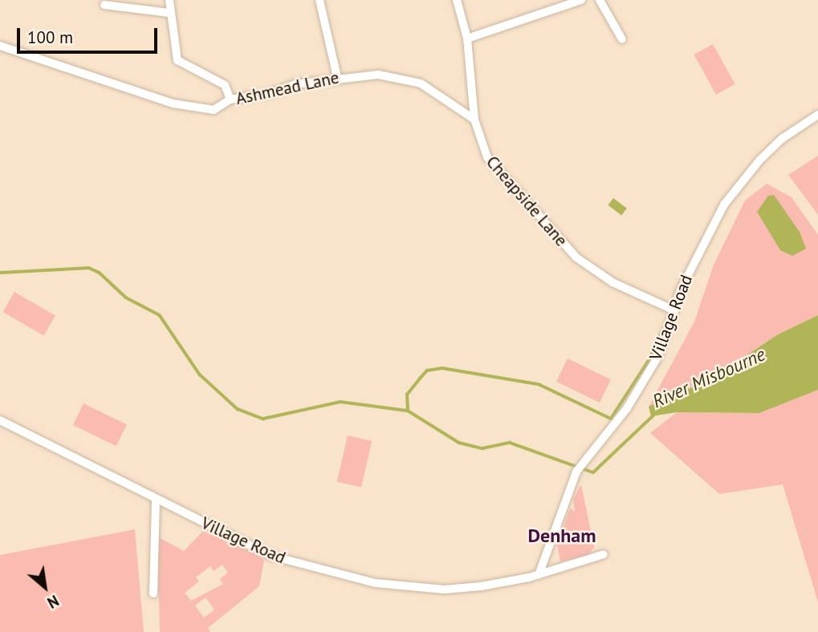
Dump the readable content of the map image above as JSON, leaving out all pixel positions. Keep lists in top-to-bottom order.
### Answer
{
  "streets": {
    "street": ["Ashmead Lane", "Cheapside Lane", "Village Road"]
  },
  "crossings": [
    ["Ashmead Lane", "Cheapside Lane"],
    ["Cheapside Lane", "Village Road"]
  ],
  "districts": ["Denham"],
  "water": ["River Misbourne"],
  "scale_bar": "100 m",
  "north": "bottom right"
}
